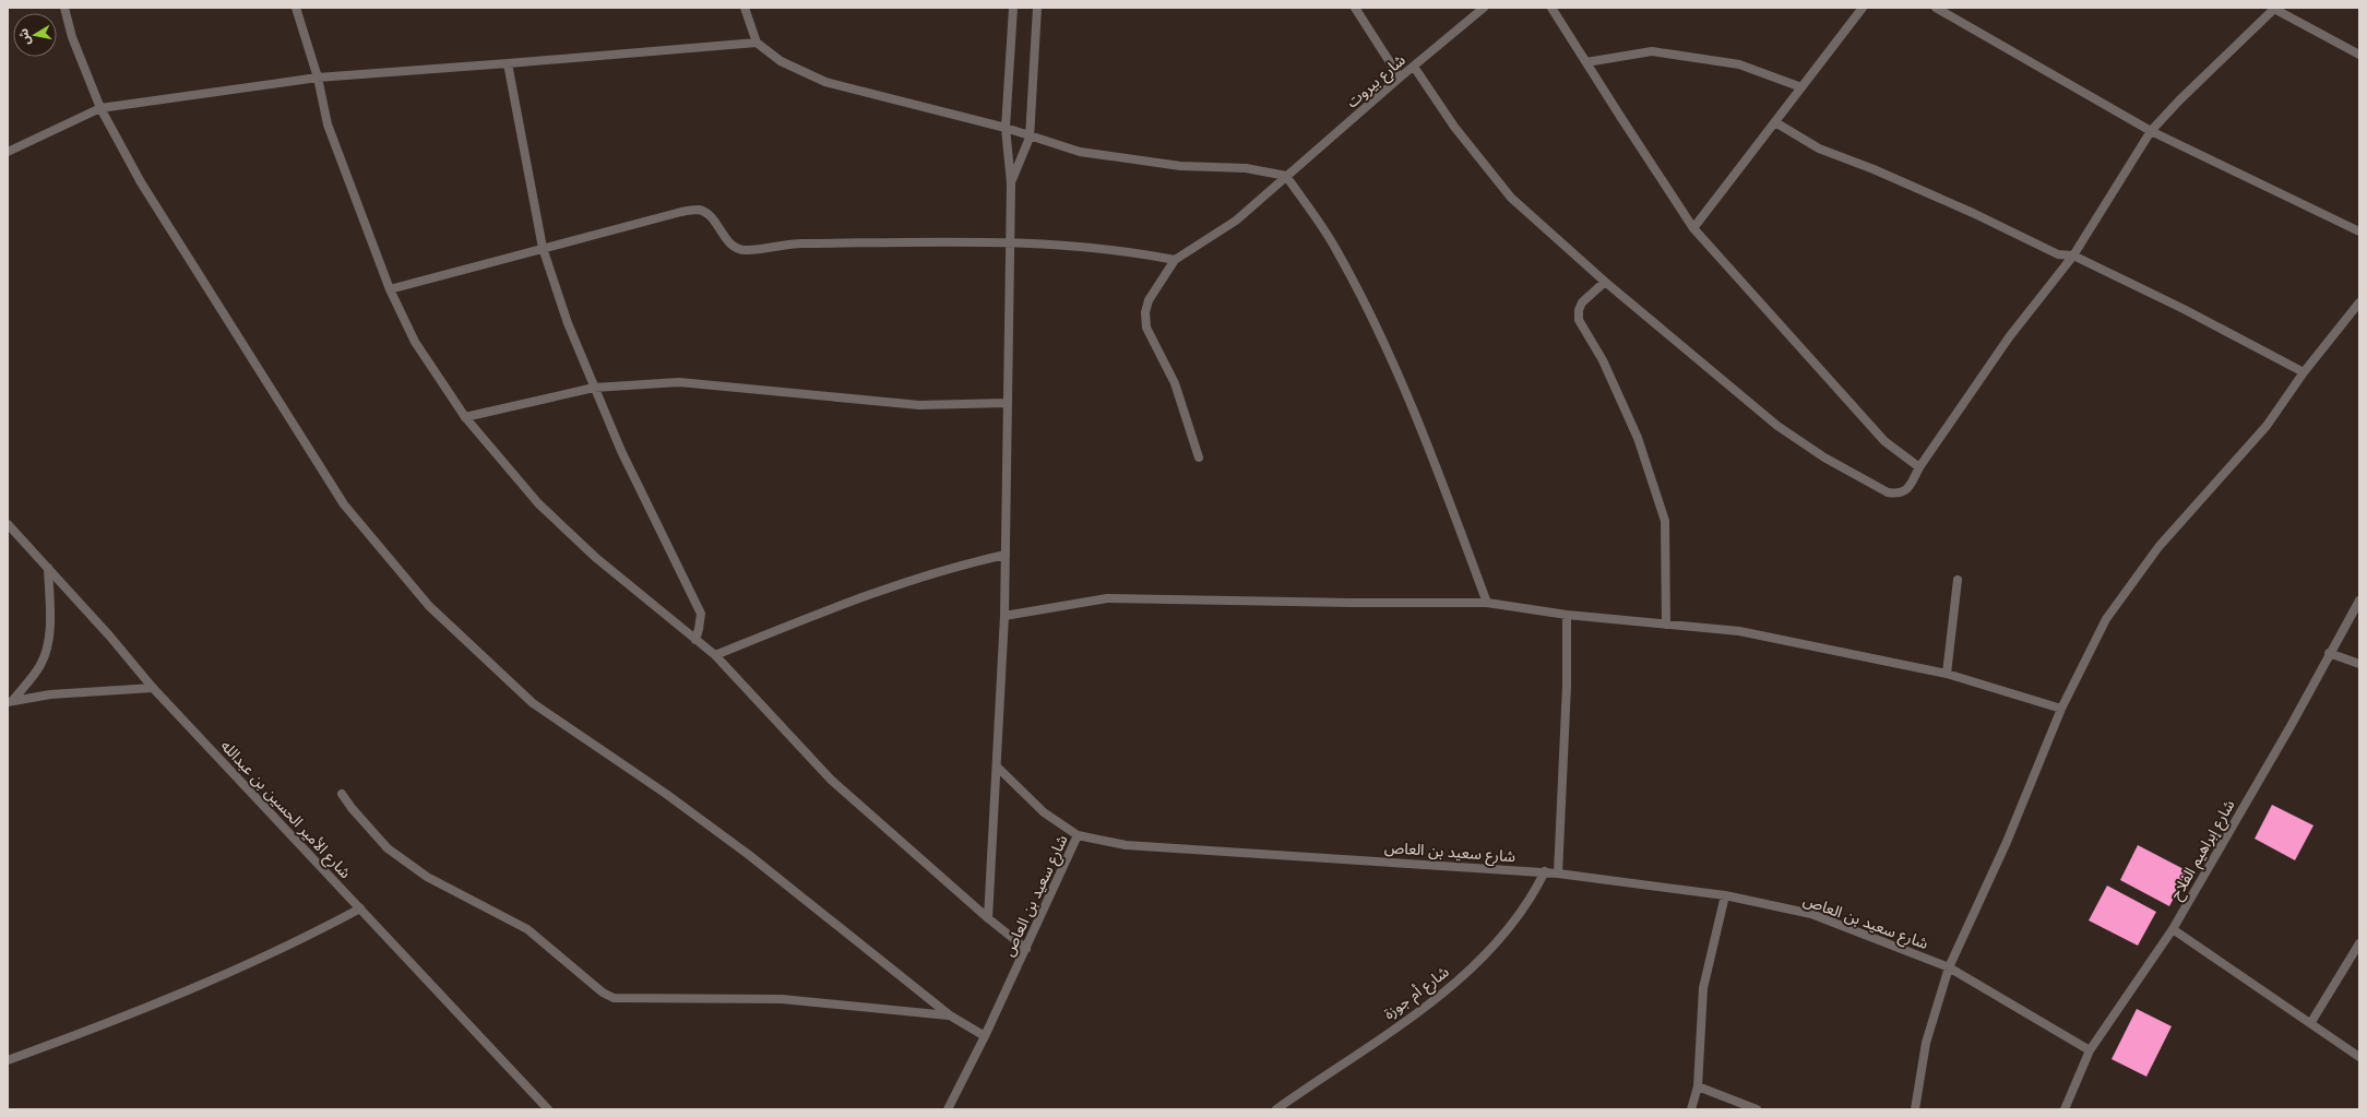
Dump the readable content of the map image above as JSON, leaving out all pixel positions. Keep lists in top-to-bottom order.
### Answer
{
  "streets": {
    "street": [
      "شارع بيروت",
      "شارع الأمير الحسين بن عبدالله",
      "شارع إبراهيم الفلاح",
      "شارع سعيد بن العاص",
      "شارع أم جوزة"
    ]
  },
  "crossings": [
    ["شارع إبراهيم الفلاح", "شارع سعيد بن العاص"],
    ["شارع سعيد بن العاص", "شارع أم جوزة"]
  ],
  "north": "left"
}
